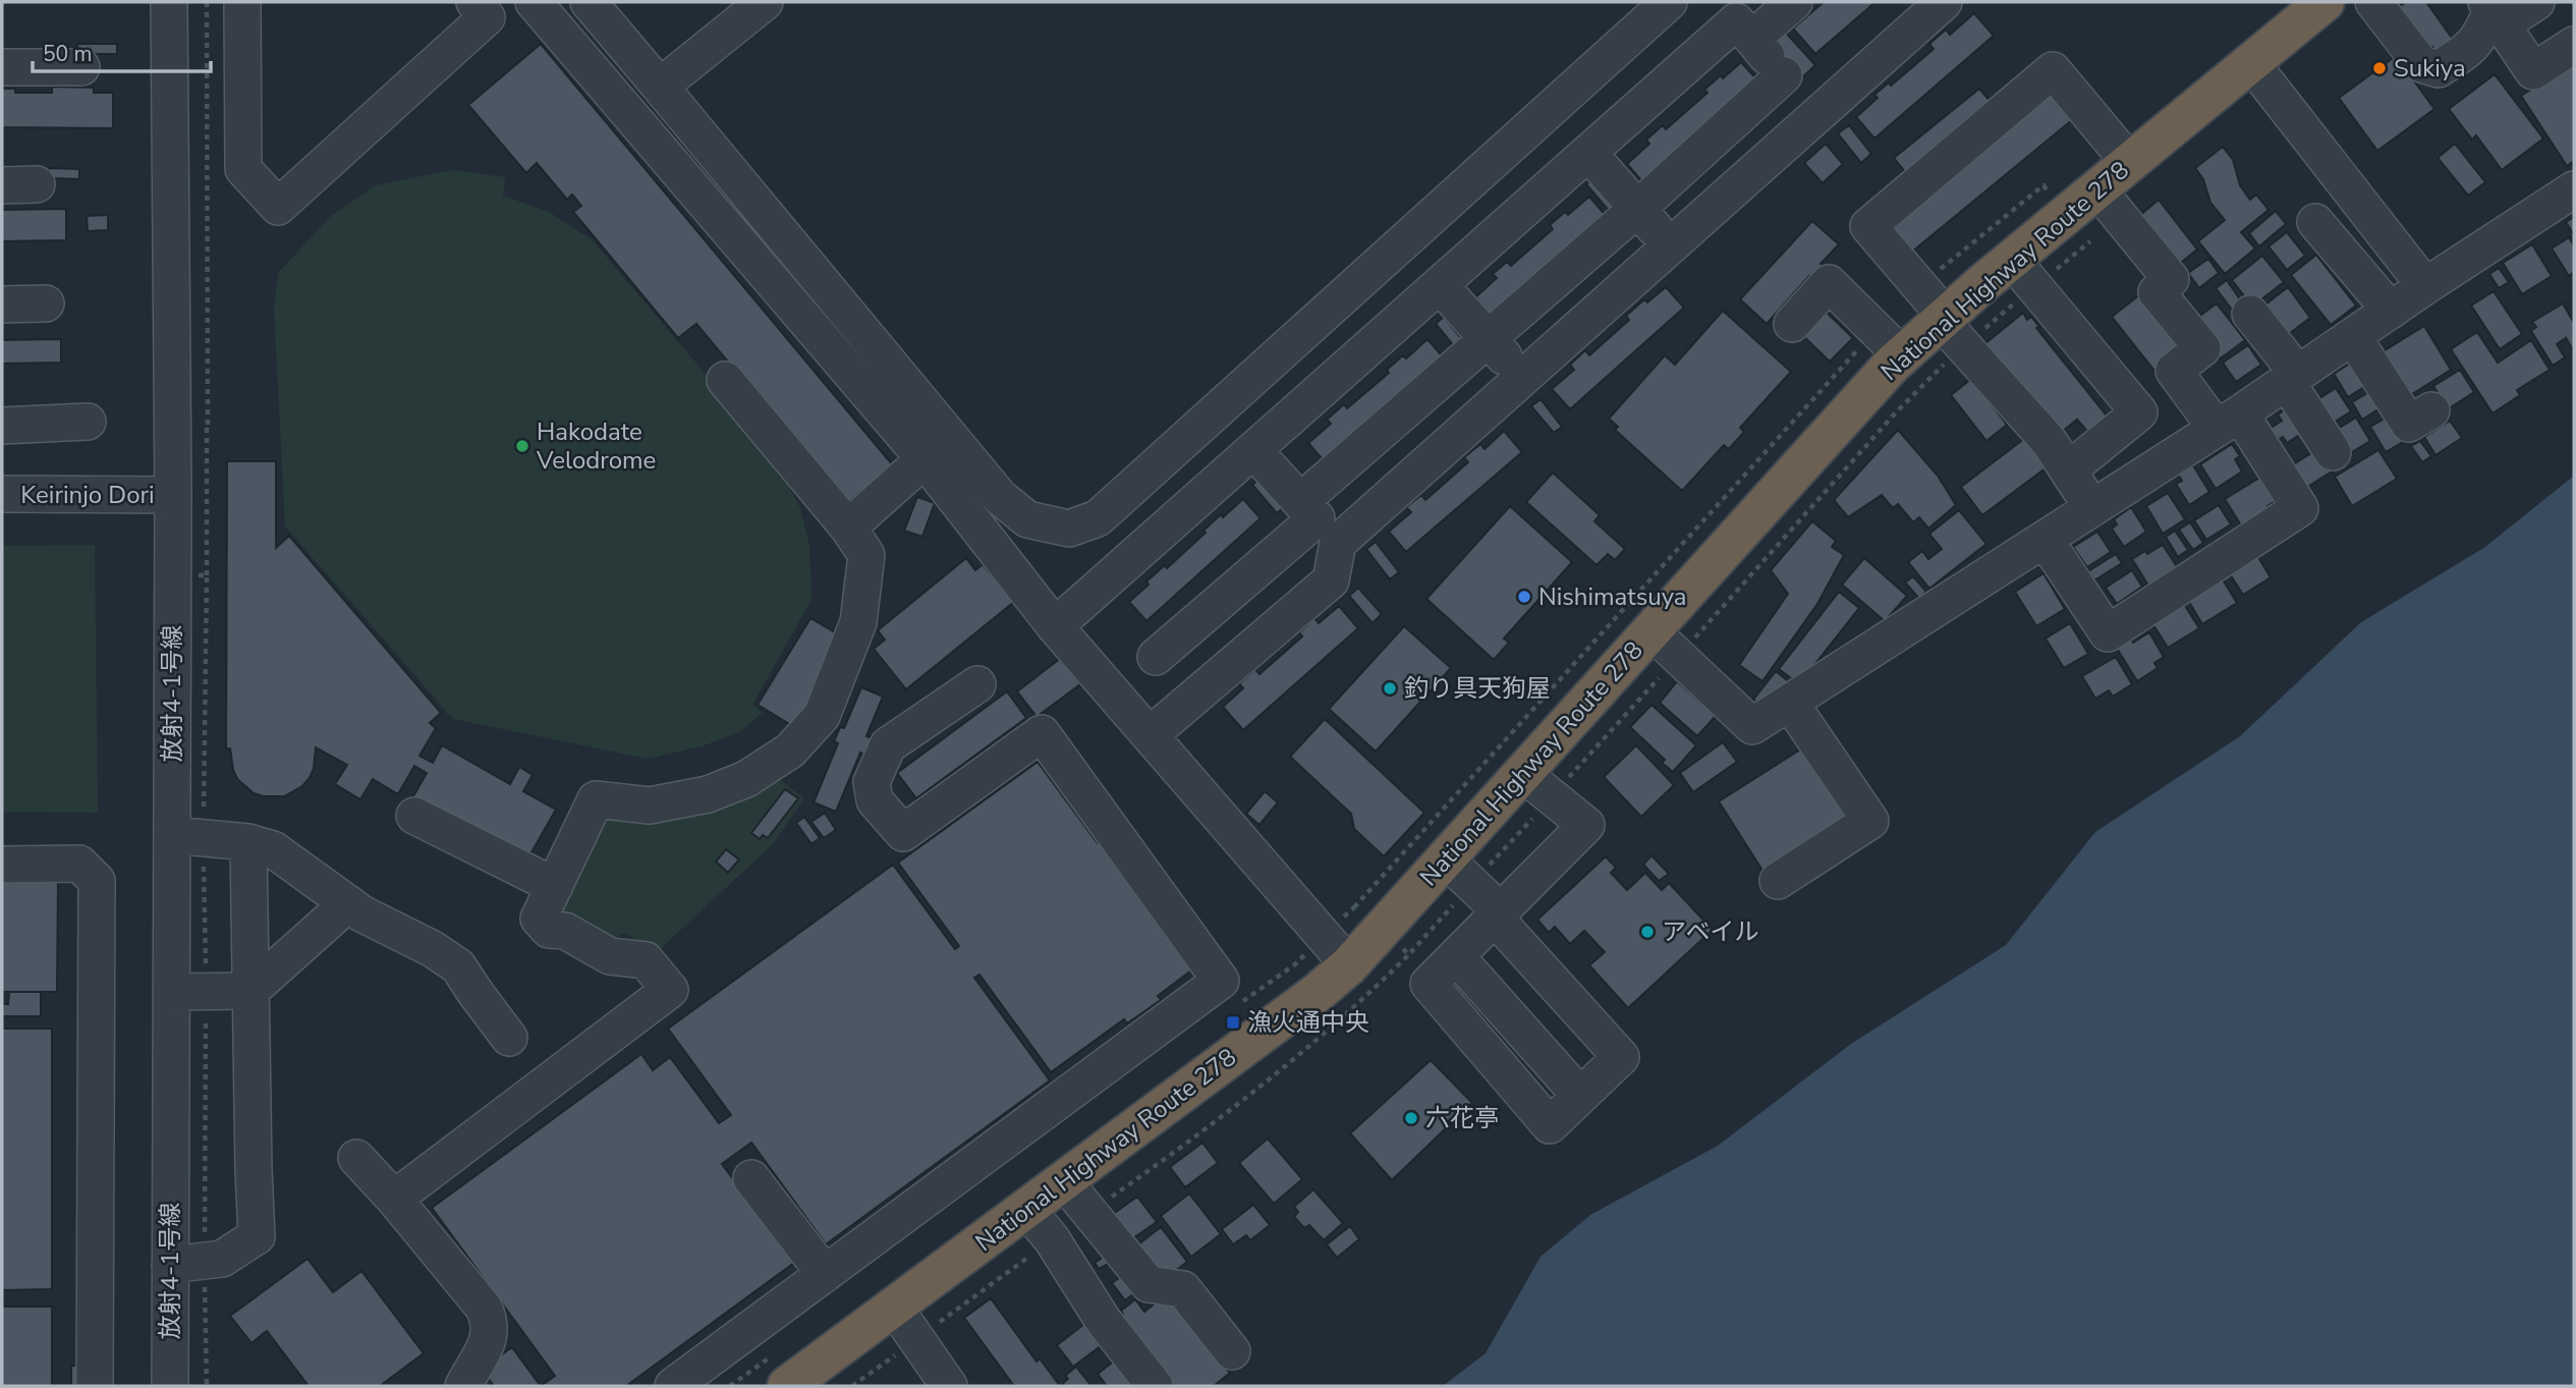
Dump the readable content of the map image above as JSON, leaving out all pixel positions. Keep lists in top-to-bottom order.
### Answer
{
  "streets": {
    "highway": ["National Highway Route 278"],
    "street": ["Keirinjo Dori", "放射4-1号線"]
  },
  "crossings": [
    ["Keirinjo Dori", "放射4-1号線"]
  ],
  "places": {
    "other": [
      "Sukiya",
      "Hakodate Velodrome",
      "Nishimatsuya",
      "釣り具天狗屋",
      "アベイル",
      "六花亭"
    ],
    "transit": ["漁火通中央"]
  },
  "scale_bar": "50 m"
}
